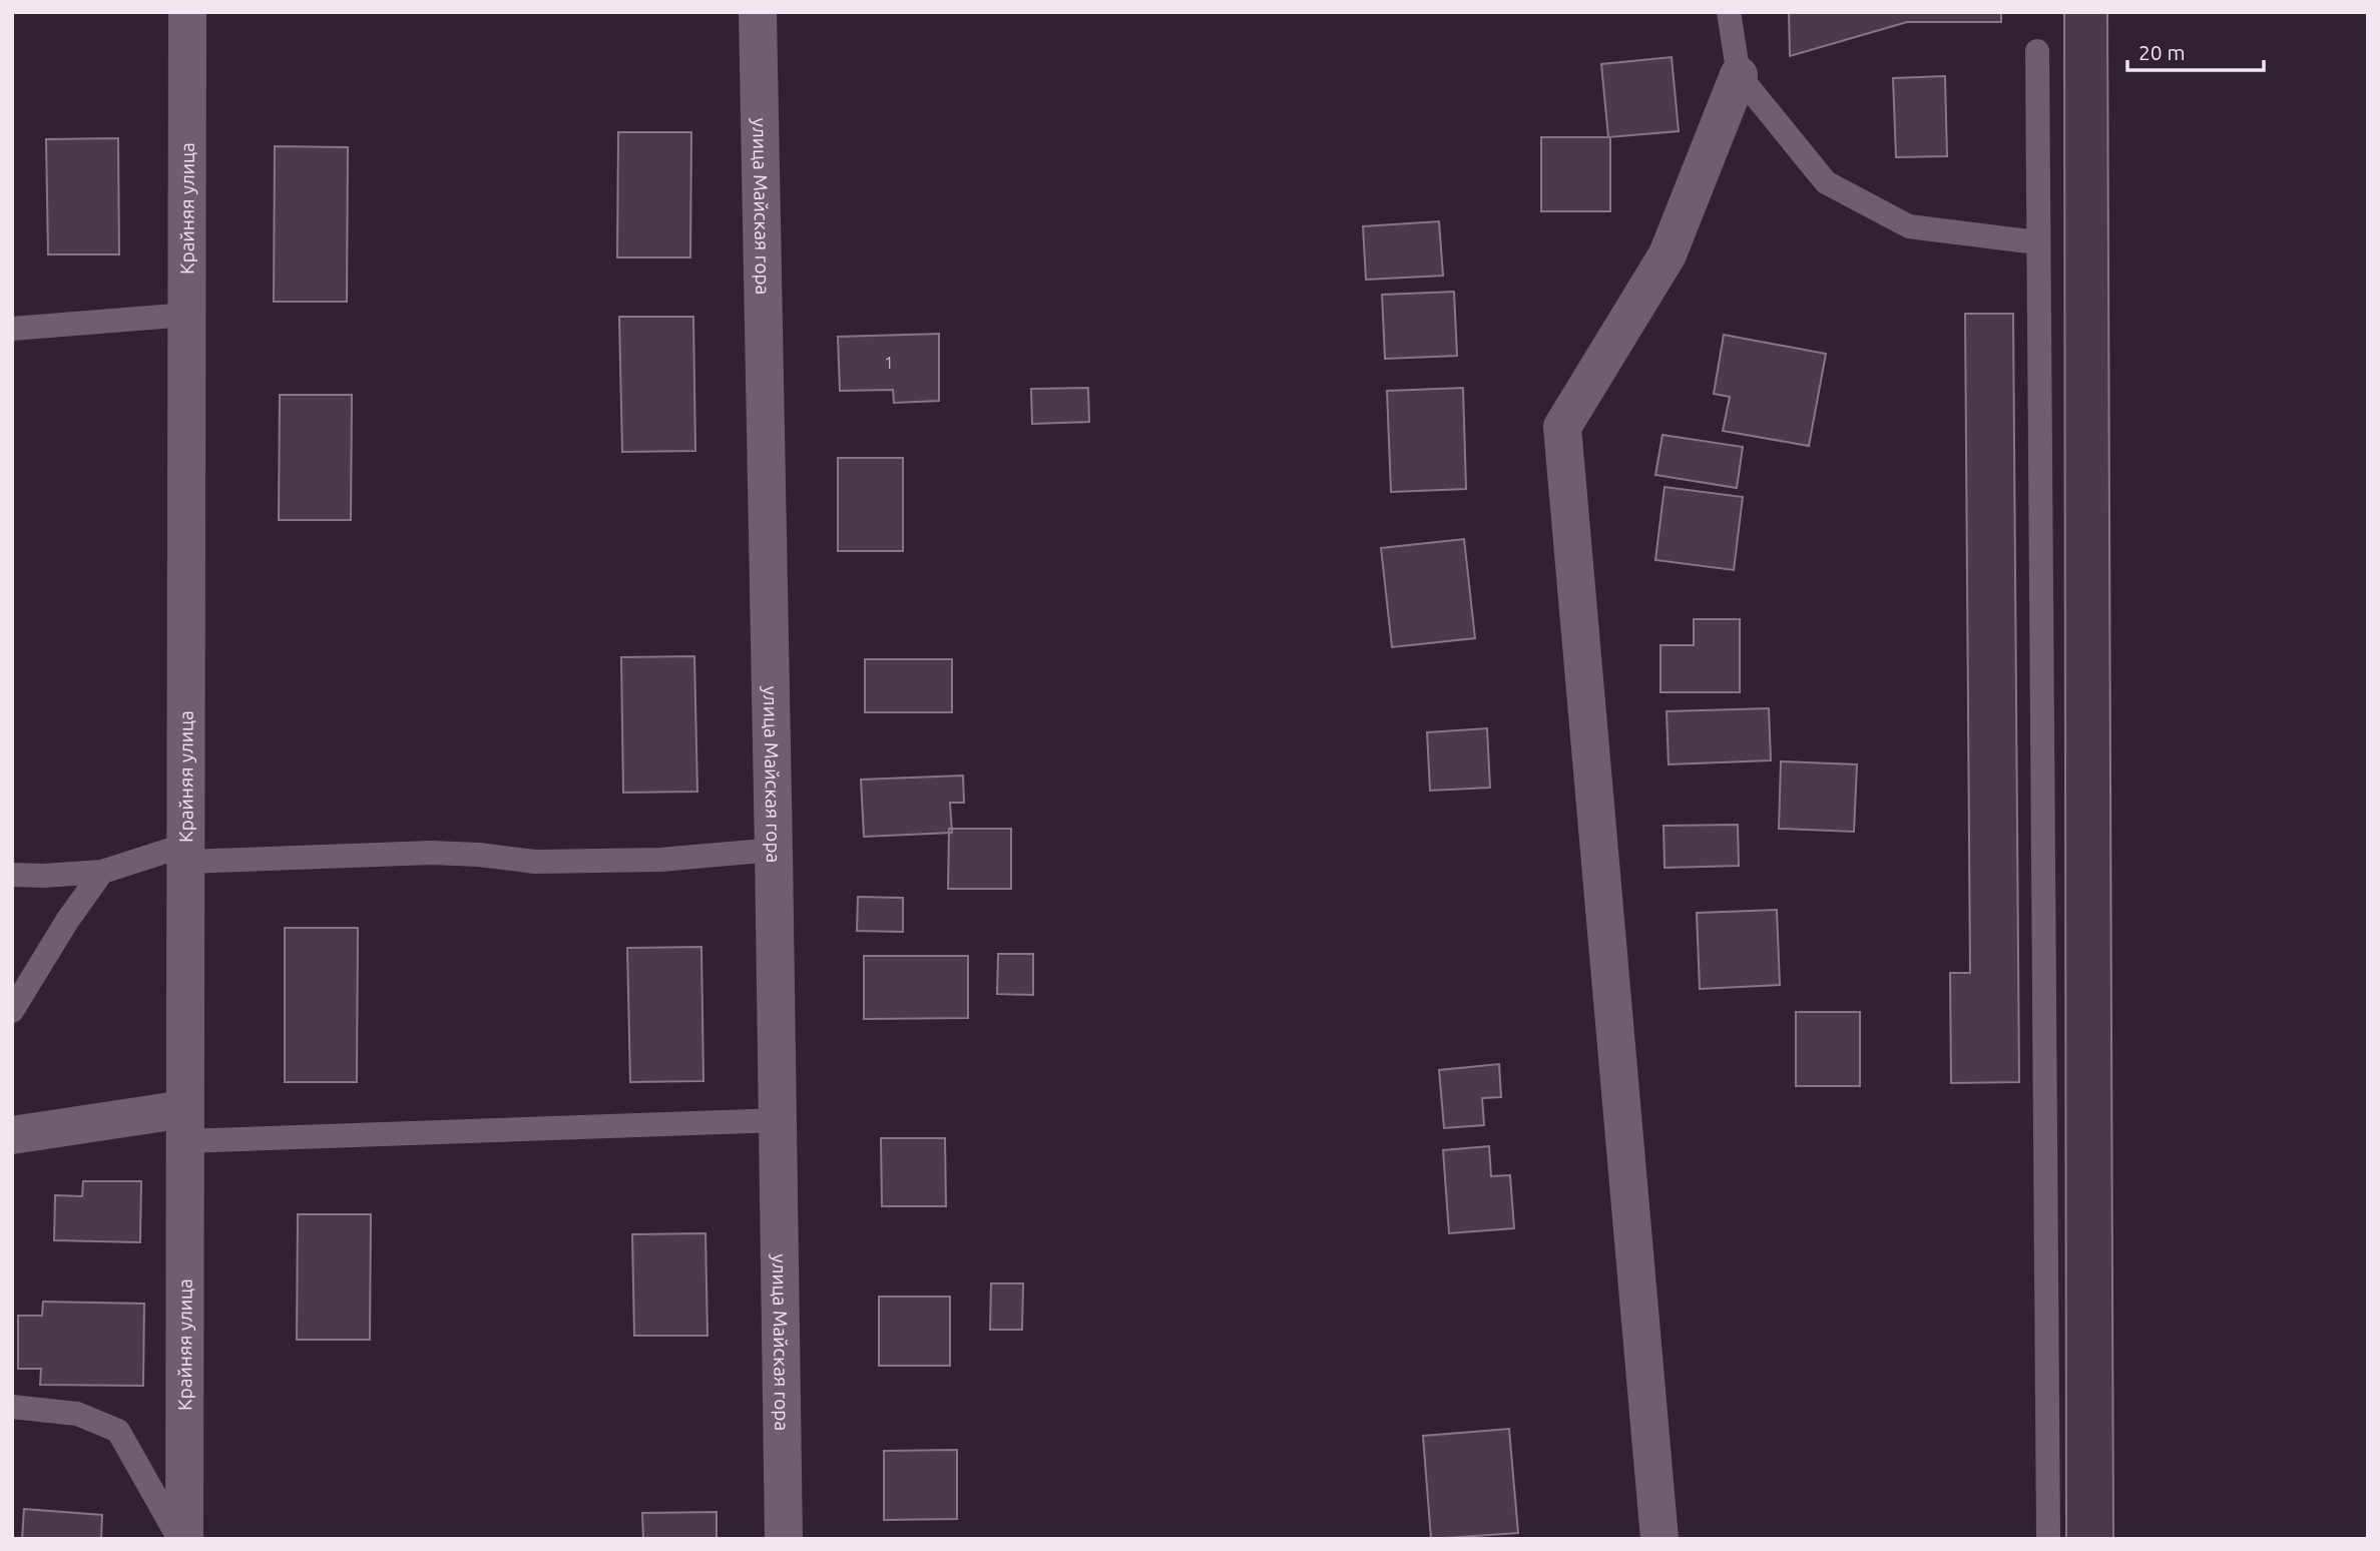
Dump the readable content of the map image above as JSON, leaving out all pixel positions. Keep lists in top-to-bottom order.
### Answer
{
  "streets": {
    "street": ["Крайняя улица", "улица Майская гора"]
  },
  "house_numbers": ["1"],
  "scale_bar": "20 m"
}
